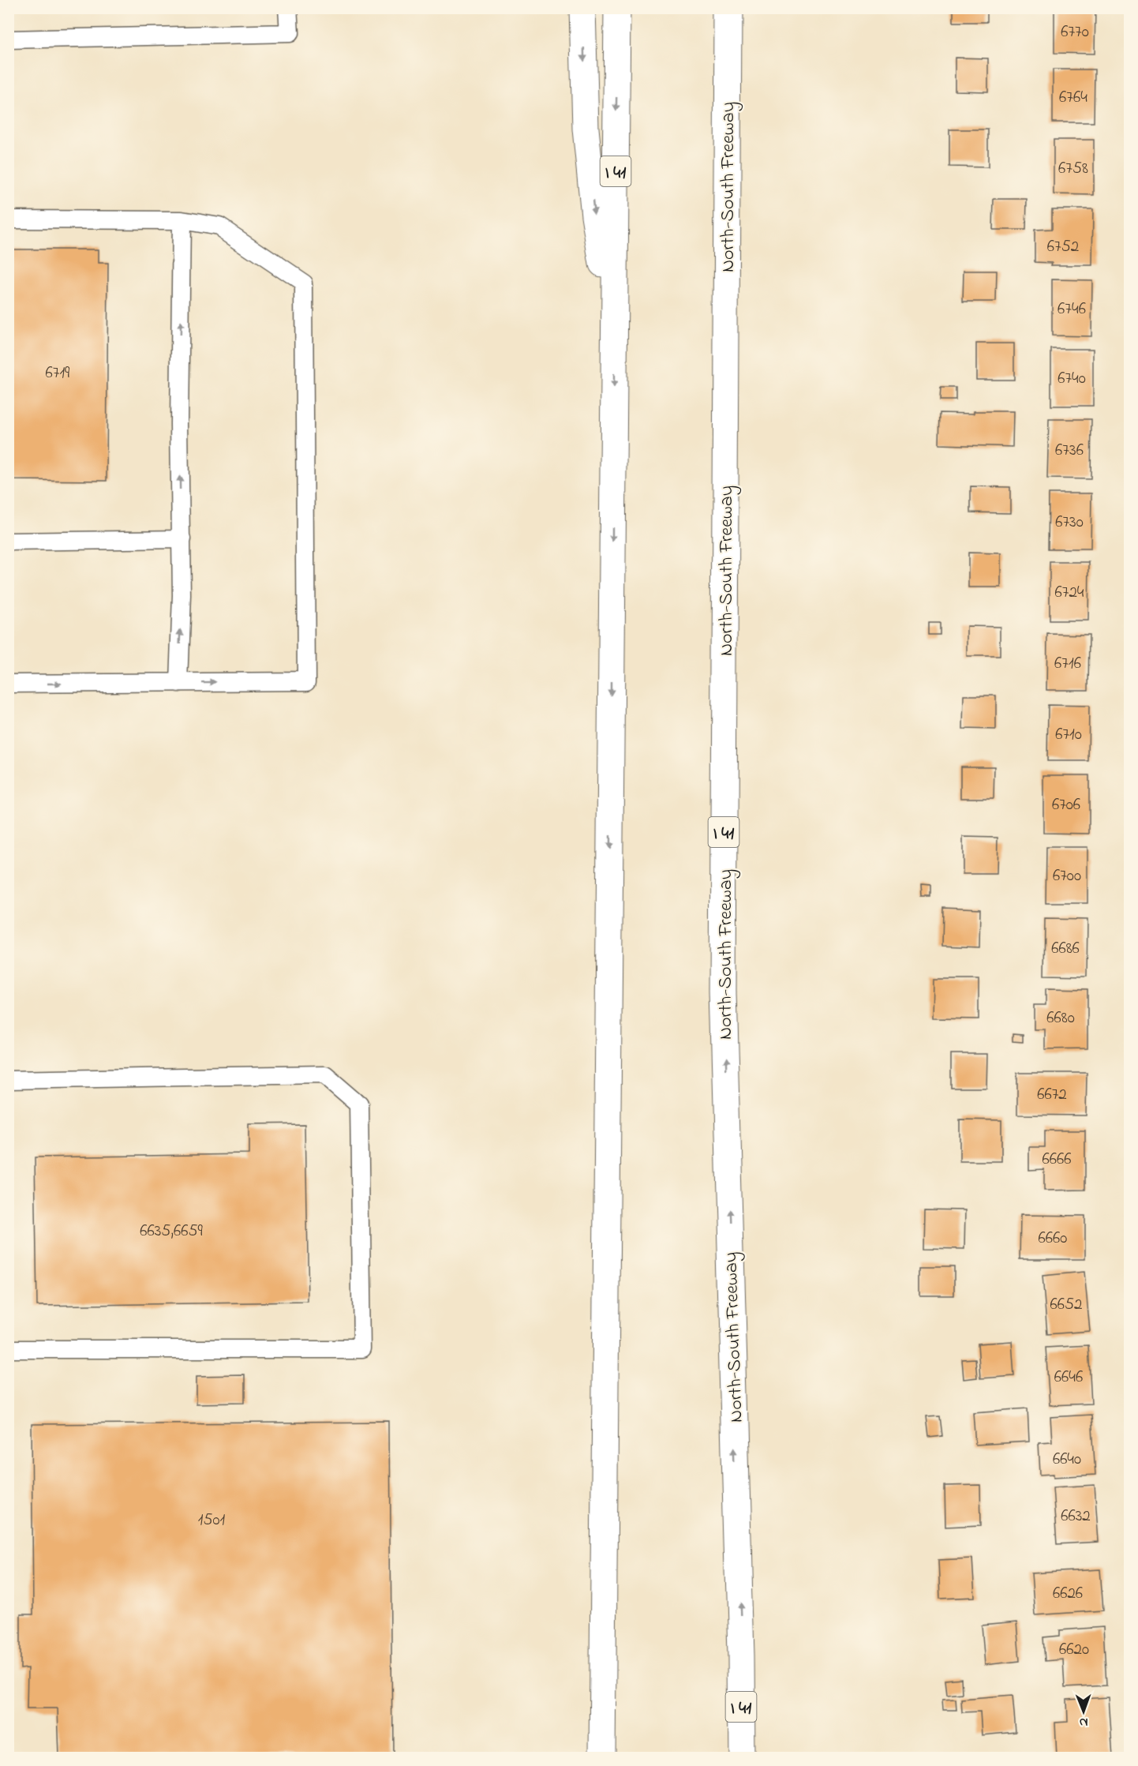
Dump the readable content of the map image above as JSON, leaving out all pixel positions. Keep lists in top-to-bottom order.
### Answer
{
  "streets": {
    "highway": ["I 41", "North-South Freeway"]
  },
  "house_numbers": [
    "6770",
    "6764",
    "6758",
    "6752",
    "6746",
    "6719",
    "6740",
    "6736",
    "6730",
    "6724",
    "6716",
    "6710",
    "6706",
    "6700",
    "6686",
    "6680",
    "6672",
    "6666",
    "6635,6659",
    "6660",
    "6652",
    "6646",
    "6640",
    "6632",
    "1501",
    "6626",
    "6620"
  ],
  "north": "bottom"
}
